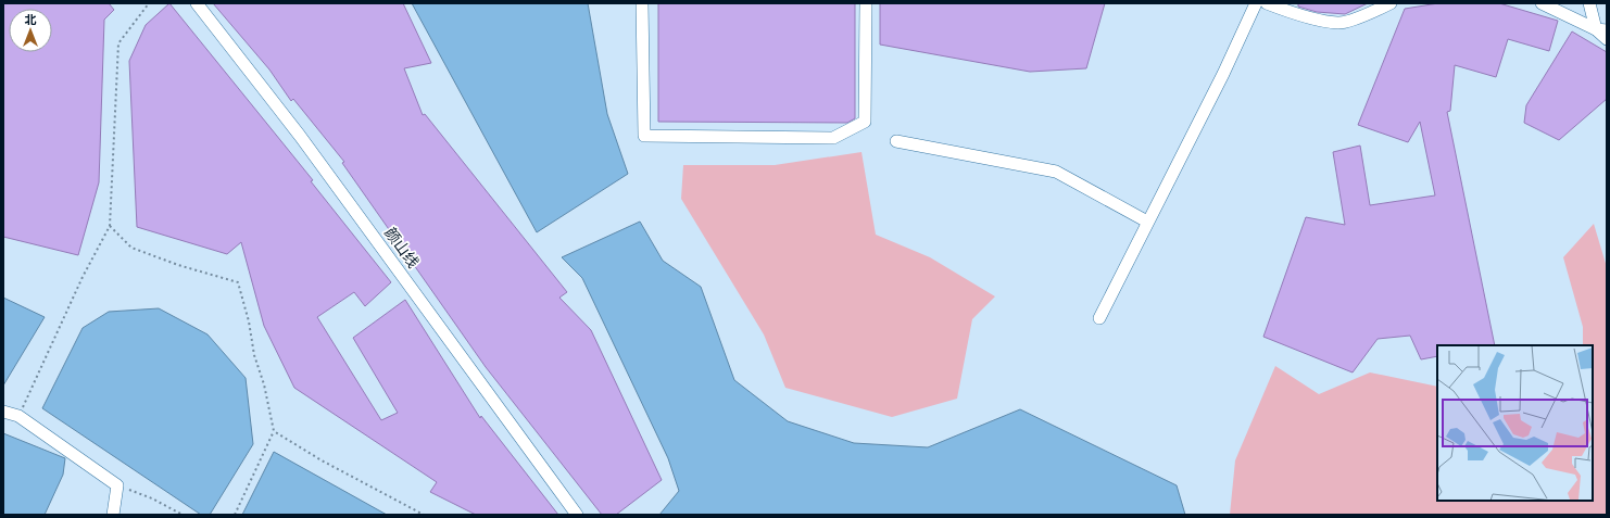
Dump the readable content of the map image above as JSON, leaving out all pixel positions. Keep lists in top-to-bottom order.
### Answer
{
  "streets": {
    "street": ["颜山线"]
  },
  "north": "top"
}
